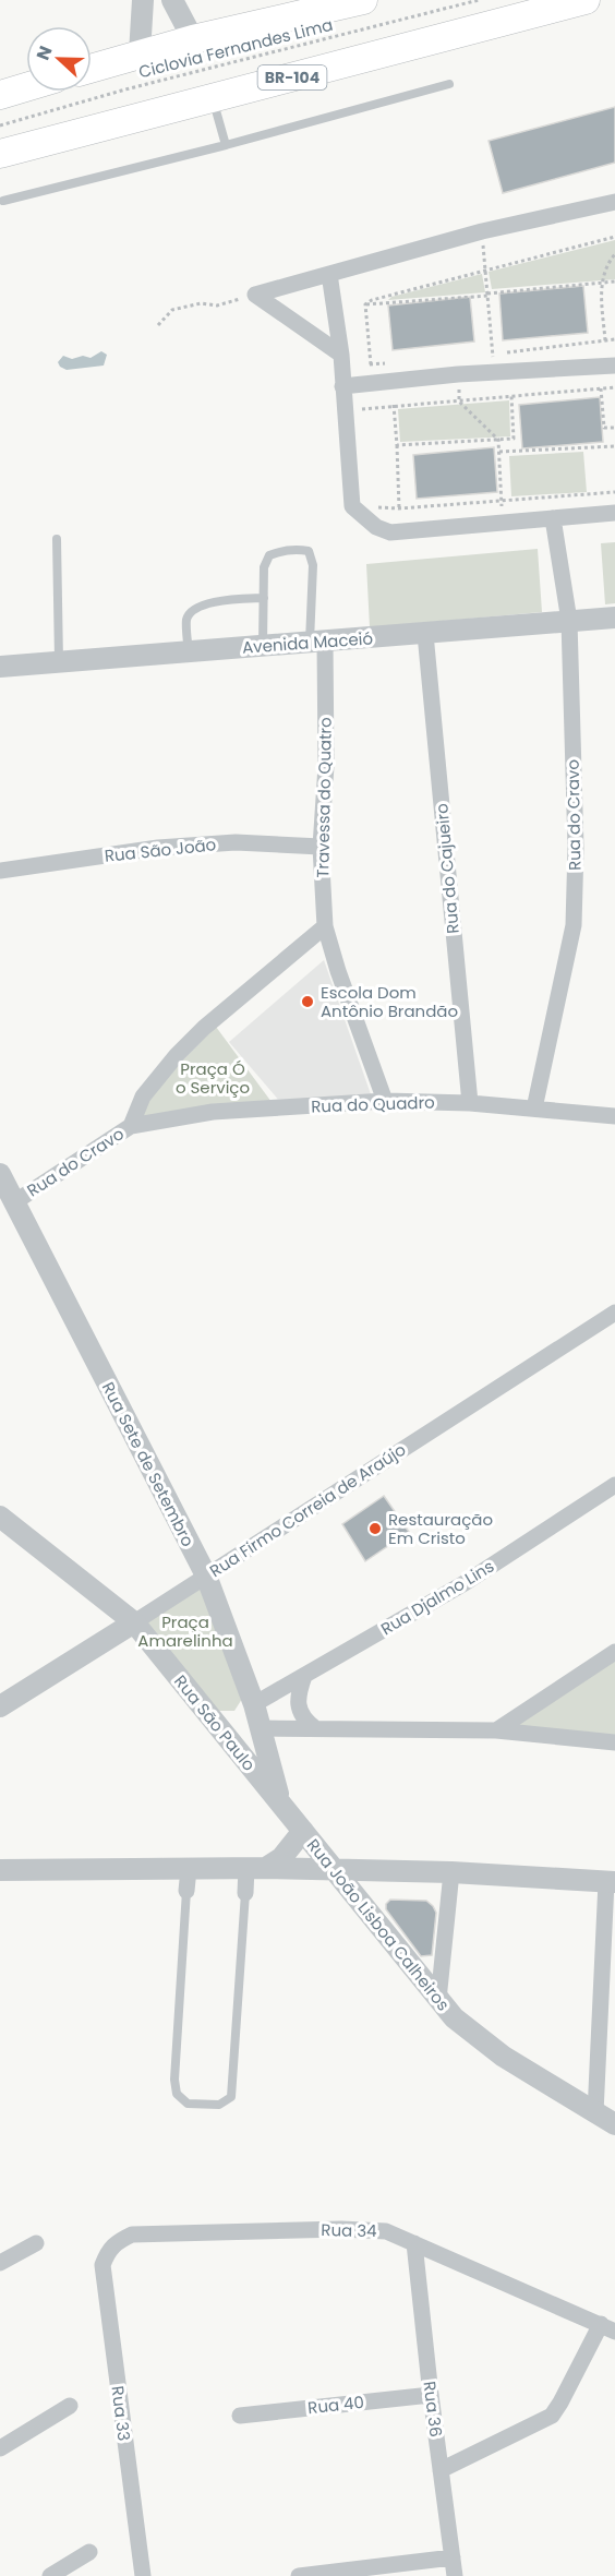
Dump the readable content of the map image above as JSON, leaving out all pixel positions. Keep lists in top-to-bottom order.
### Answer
{
  "streets": {
    "highway": ["BR-104"],
    "street": [
      "Avenida Maceió",
      "Travessa do Quatro",
      "Rua do Cravo",
      "Rua São João",
      "Rua do Cajueiro",
      "Rua do Quadro",
      "Rua Sete de Setembro",
      "Rua Firmo Correia de Araújo",
      "Rua Djalmo Lins",
      "Rua São Paulo",
      "Rua João Lisboa Calheiros",
      "Rua 34",
      "Rua 40",
      "Rua 36",
      "Rua 33"
    ],
    "path": ["Ciclovia Fernandes Lima"]
  },
  "crossings": [
    ["Avenida Maceió", "Travessa do Quatro"],
    ["Avenida Maceió", "Rua do Cravo"],
    ["Avenida Maceió", "Rua do Cajueiro"],
    ["Travessa do Quatro", "Rua do Cravo"],
    ["Travessa do Quatro", "Rua São João"],
    ["Travessa do Quatro", "Rua do Quadro"],
    ["Rua do Cravo", "Rua do Quadro"],
    ["Rua do Cravo", "Rua Sete de Setembro"],
    ["Rua do Cajueiro", "Rua do Quadro"],
    ["Rua Sete de Setembro", "Rua Firmo Correia de Araújo"],
    ["Rua Sete de Setembro", "Rua Djalmo Lins"],
    ["Rua Sete de Setembro", "Rua São Paulo"],
    ["Rua Sete de Setembro", "Rua João Lisboa Calheiros"],
    ["Rua Firmo Correia de Araújo", "Rua São Paulo"],
    ["Rua São Paulo", "Rua João Lisboa Calheiros"],
    ["Rua 34", "Rua 36"],
    ["Rua 34", "Rua 33"],
    ["Rua 40", "Rua 36"]
  ],
  "parks": ["Praça Ó o Serviço", "Praça Amarelinha"],
  "places": ["Escola Dom Antônio Brandão", "Restauração Em Cristo"],
  "north": "left"
}
